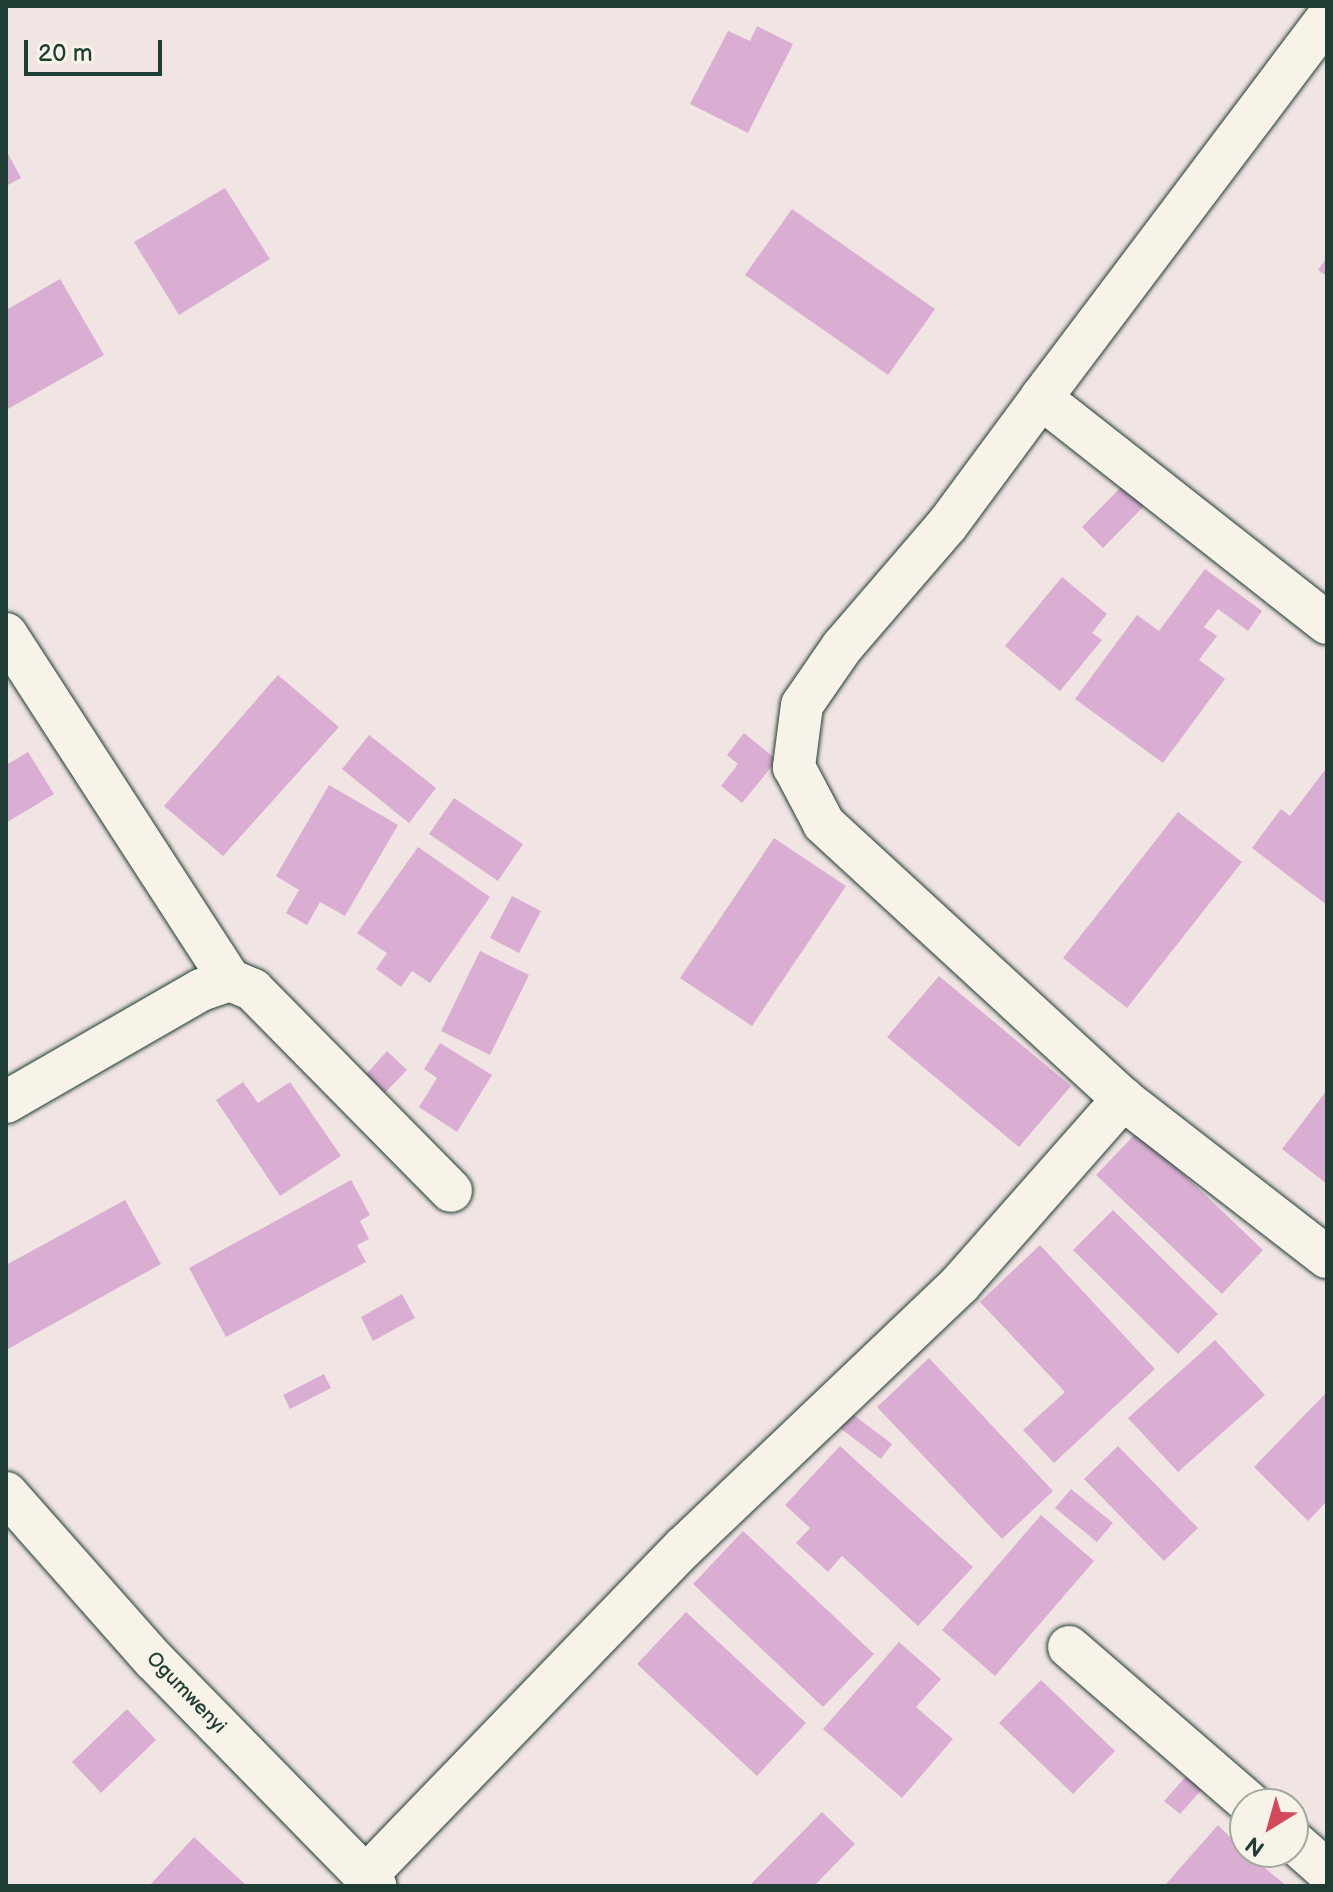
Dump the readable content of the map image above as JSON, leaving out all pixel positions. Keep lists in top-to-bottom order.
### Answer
{
  "streets": {
    "street": ["Ogumwenyi"]
  },
  "scale_bar": "20 m",
  "north": "bottom left"
}
